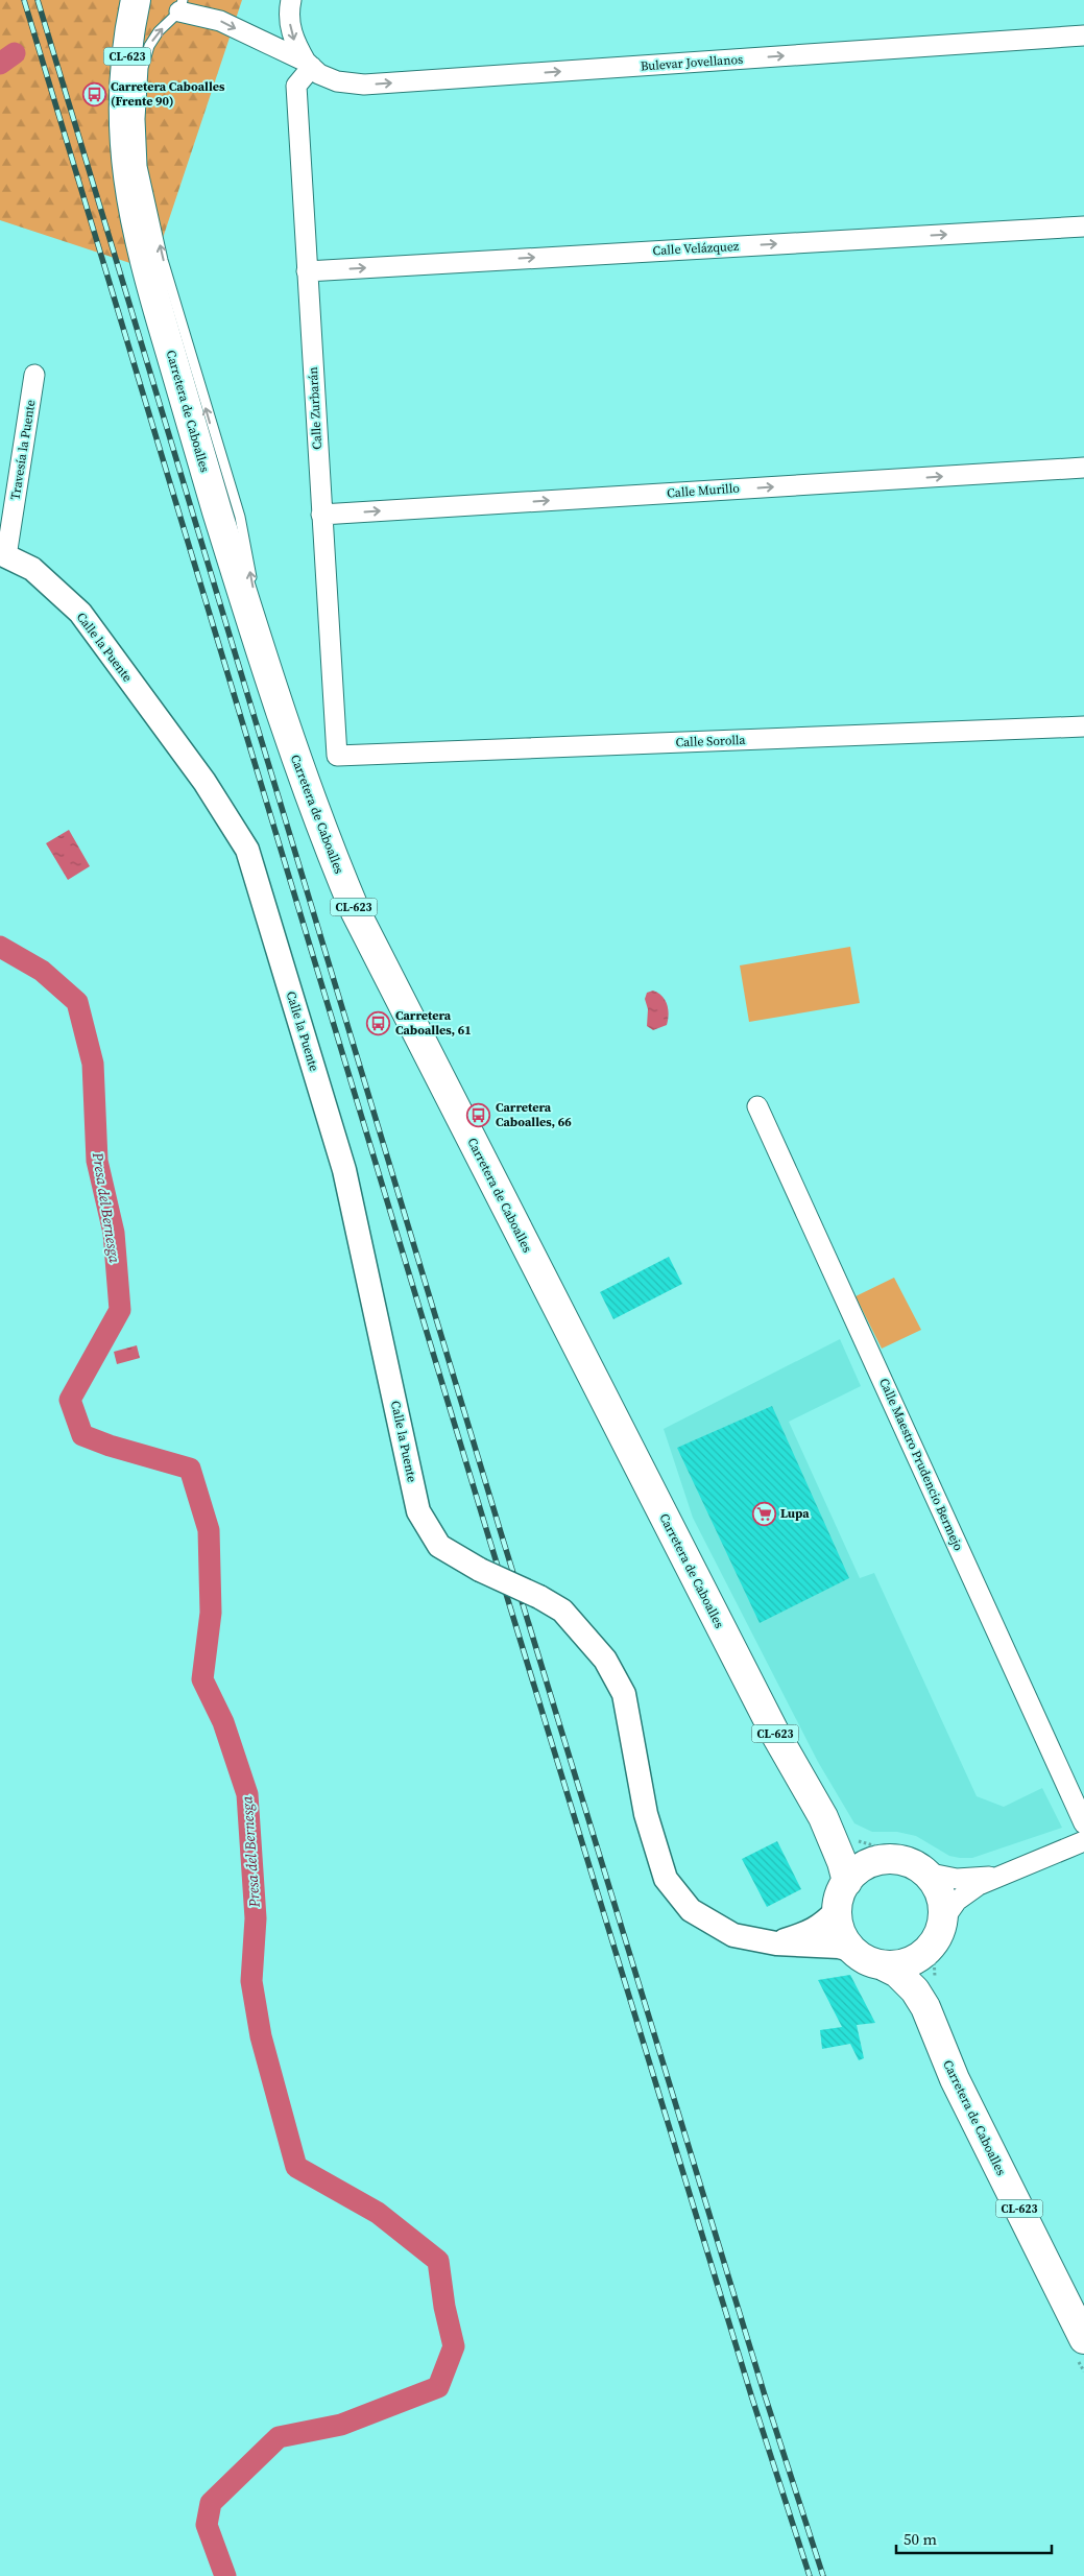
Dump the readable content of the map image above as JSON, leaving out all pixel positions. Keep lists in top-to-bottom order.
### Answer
{
  "streets": {
    "main road": ["CL-623", "Carretera de Caboalles"],
    "street": [
      "Bulevar Jovellanos",
      "Calle Velázquez",
      "Calle Zurbarán",
      "Travesía la Puente",
      "Calle Murillo",
      "Calle la Puente",
      "Calle Sorolla",
      "Calle Maestro Prudencio Bermejo"
    ]
  },
  "crossings": [
    ["CL-623", "Carretera de Caboalles"],
    ["CL-623", "Calle la Puente"],
    ["Bulevar Jovellanos", "Calle Zurbarán"],
    ["Calle Velázquez", "Calle Zurbarán"],
    ["Calle Zurbarán", "Calle Murillo"],
    ["Calle Zurbarán", "Calle Sorolla"],
    ["Carretera de Caboalles", "Calle la Puente"],
    ["Travesía la Puente", "Calle la Puente"]
  ],
  "one_way": ["Bulevar Jovellanos", "Calle Velázquez", "Calle Murillo"],
  "water": ["Presa del Bernesga"],
  "places": {
    "bus stop": ["Carretera Caboalles (Frente 90)", "Carretera Caboalles, 61", "Carretera Caboalles, 66"],
    "supermarket": ["Lupa"]
  },
  "scale_bar": "50 m"
}
